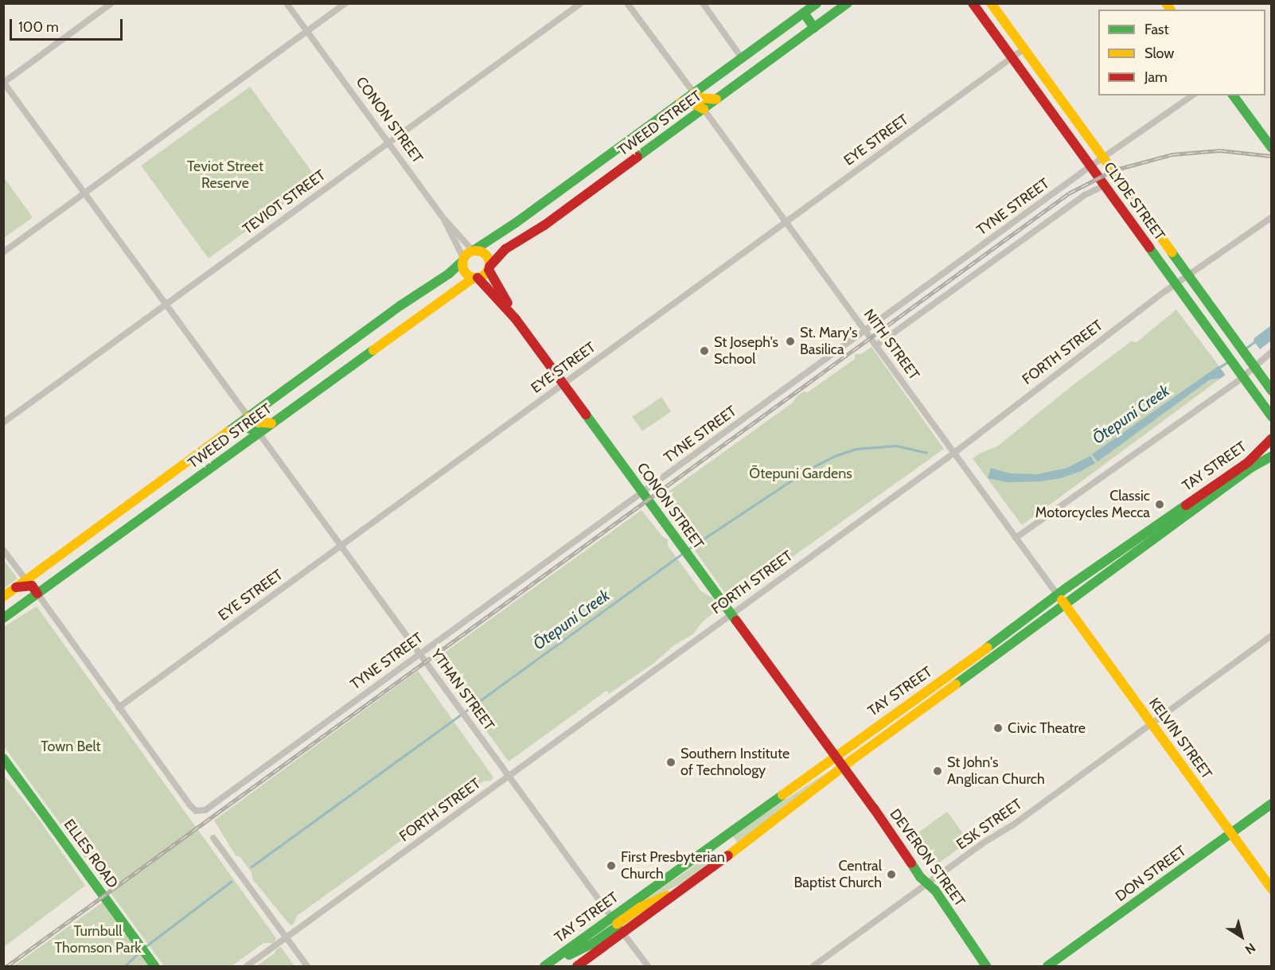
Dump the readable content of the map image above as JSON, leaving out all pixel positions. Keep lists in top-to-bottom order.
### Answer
{
  "streets": {
    "main road": [
      "CONON STREET",
      "TWEED STREET",
      "CLYDE STREET",
      "TAY STREET",
      "KELVIN STREET",
      "ELLES ROAD",
      "DEVERON STREET",
      "DON STREET"
    ],
    "street": [
      "EYE STREET",
      "TEVIOT STREET",
      "TYNE STREET",
      "NITH STREET",
      "FORTH STREET",
      "YTHAN STREET",
      "ESK STREET"
    ]
  },
  "crossings": [
    ["CONON STREET", "TWEED STREET"],
    ["CONON STREET", "EYE STREET"],
    ["CONON STREET", "TEVIOT STREET"],
    ["CONON STREET", "TYNE STREET"],
    ["CONON STREET", "FORTH STREET"],
    ["CONON STREET", "TAY STREET"],
    ["CONON STREET", "DEVERON STREET"],
    ["TWEED STREET", "NITH STREET"],
    ["TWEED STREET", "YTHAN STREET"],
    ["EYE STREET", "CLYDE STREET"],
    ["EYE STREET", "TYNE STREET"],
    ["EYE STREET", "NITH STREET"],
    ["EYE STREET", "YTHAN STREET"],
    ["CLYDE STREET", "TYNE STREET"],
    ["CLYDE STREET", "FORTH STREET"],
    ["TYNE STREET", "NITH STREET"],
    ["TYNE STREET", "YTHAN STREET"],
    ["NITH STREET", "FORTH STREET"],
    ["NITH STREET", "TAY STREET"],
    ["NITH STREET", "KELVIN STREET"],
    ["FORTH STREET", "YTHAN STREET"],
    ["TAY STREET", "YTHAN STREET"],
    ["TAY STREET", "KELVIN STREET"],
    ["TAY STREET", "DEVERON STREET"],
    ["KELVIN STREET", "ESK STREET"],
    ["KELVIN STREET", "DON STREET"],
    ["ESK STREET", "DEVERON STREET"]
  ],
  "water": ["Ōtepuni Creek"],
  "parks": [
    "Teviot Street Reserve",
    "Ōtepuni Gardens",
    "Town Belt",
    "Turnbull Thomson Park"
  ],
  "places": [
    "St. Mary's Basilica",
    "St Joseph's School",
    "Classic Motorcycles Mecca",
    "Civic Theatre",
    "Southern Institute of Technology",
    "St John's Anglican Church",
    "First Presbyterian Church",
    "Central Baptist Church"
  ],
  "legend": ["Fast", "Slow", "Jam"],
  "scale_bar": "100 m",
  "north": "bottom right"
}
